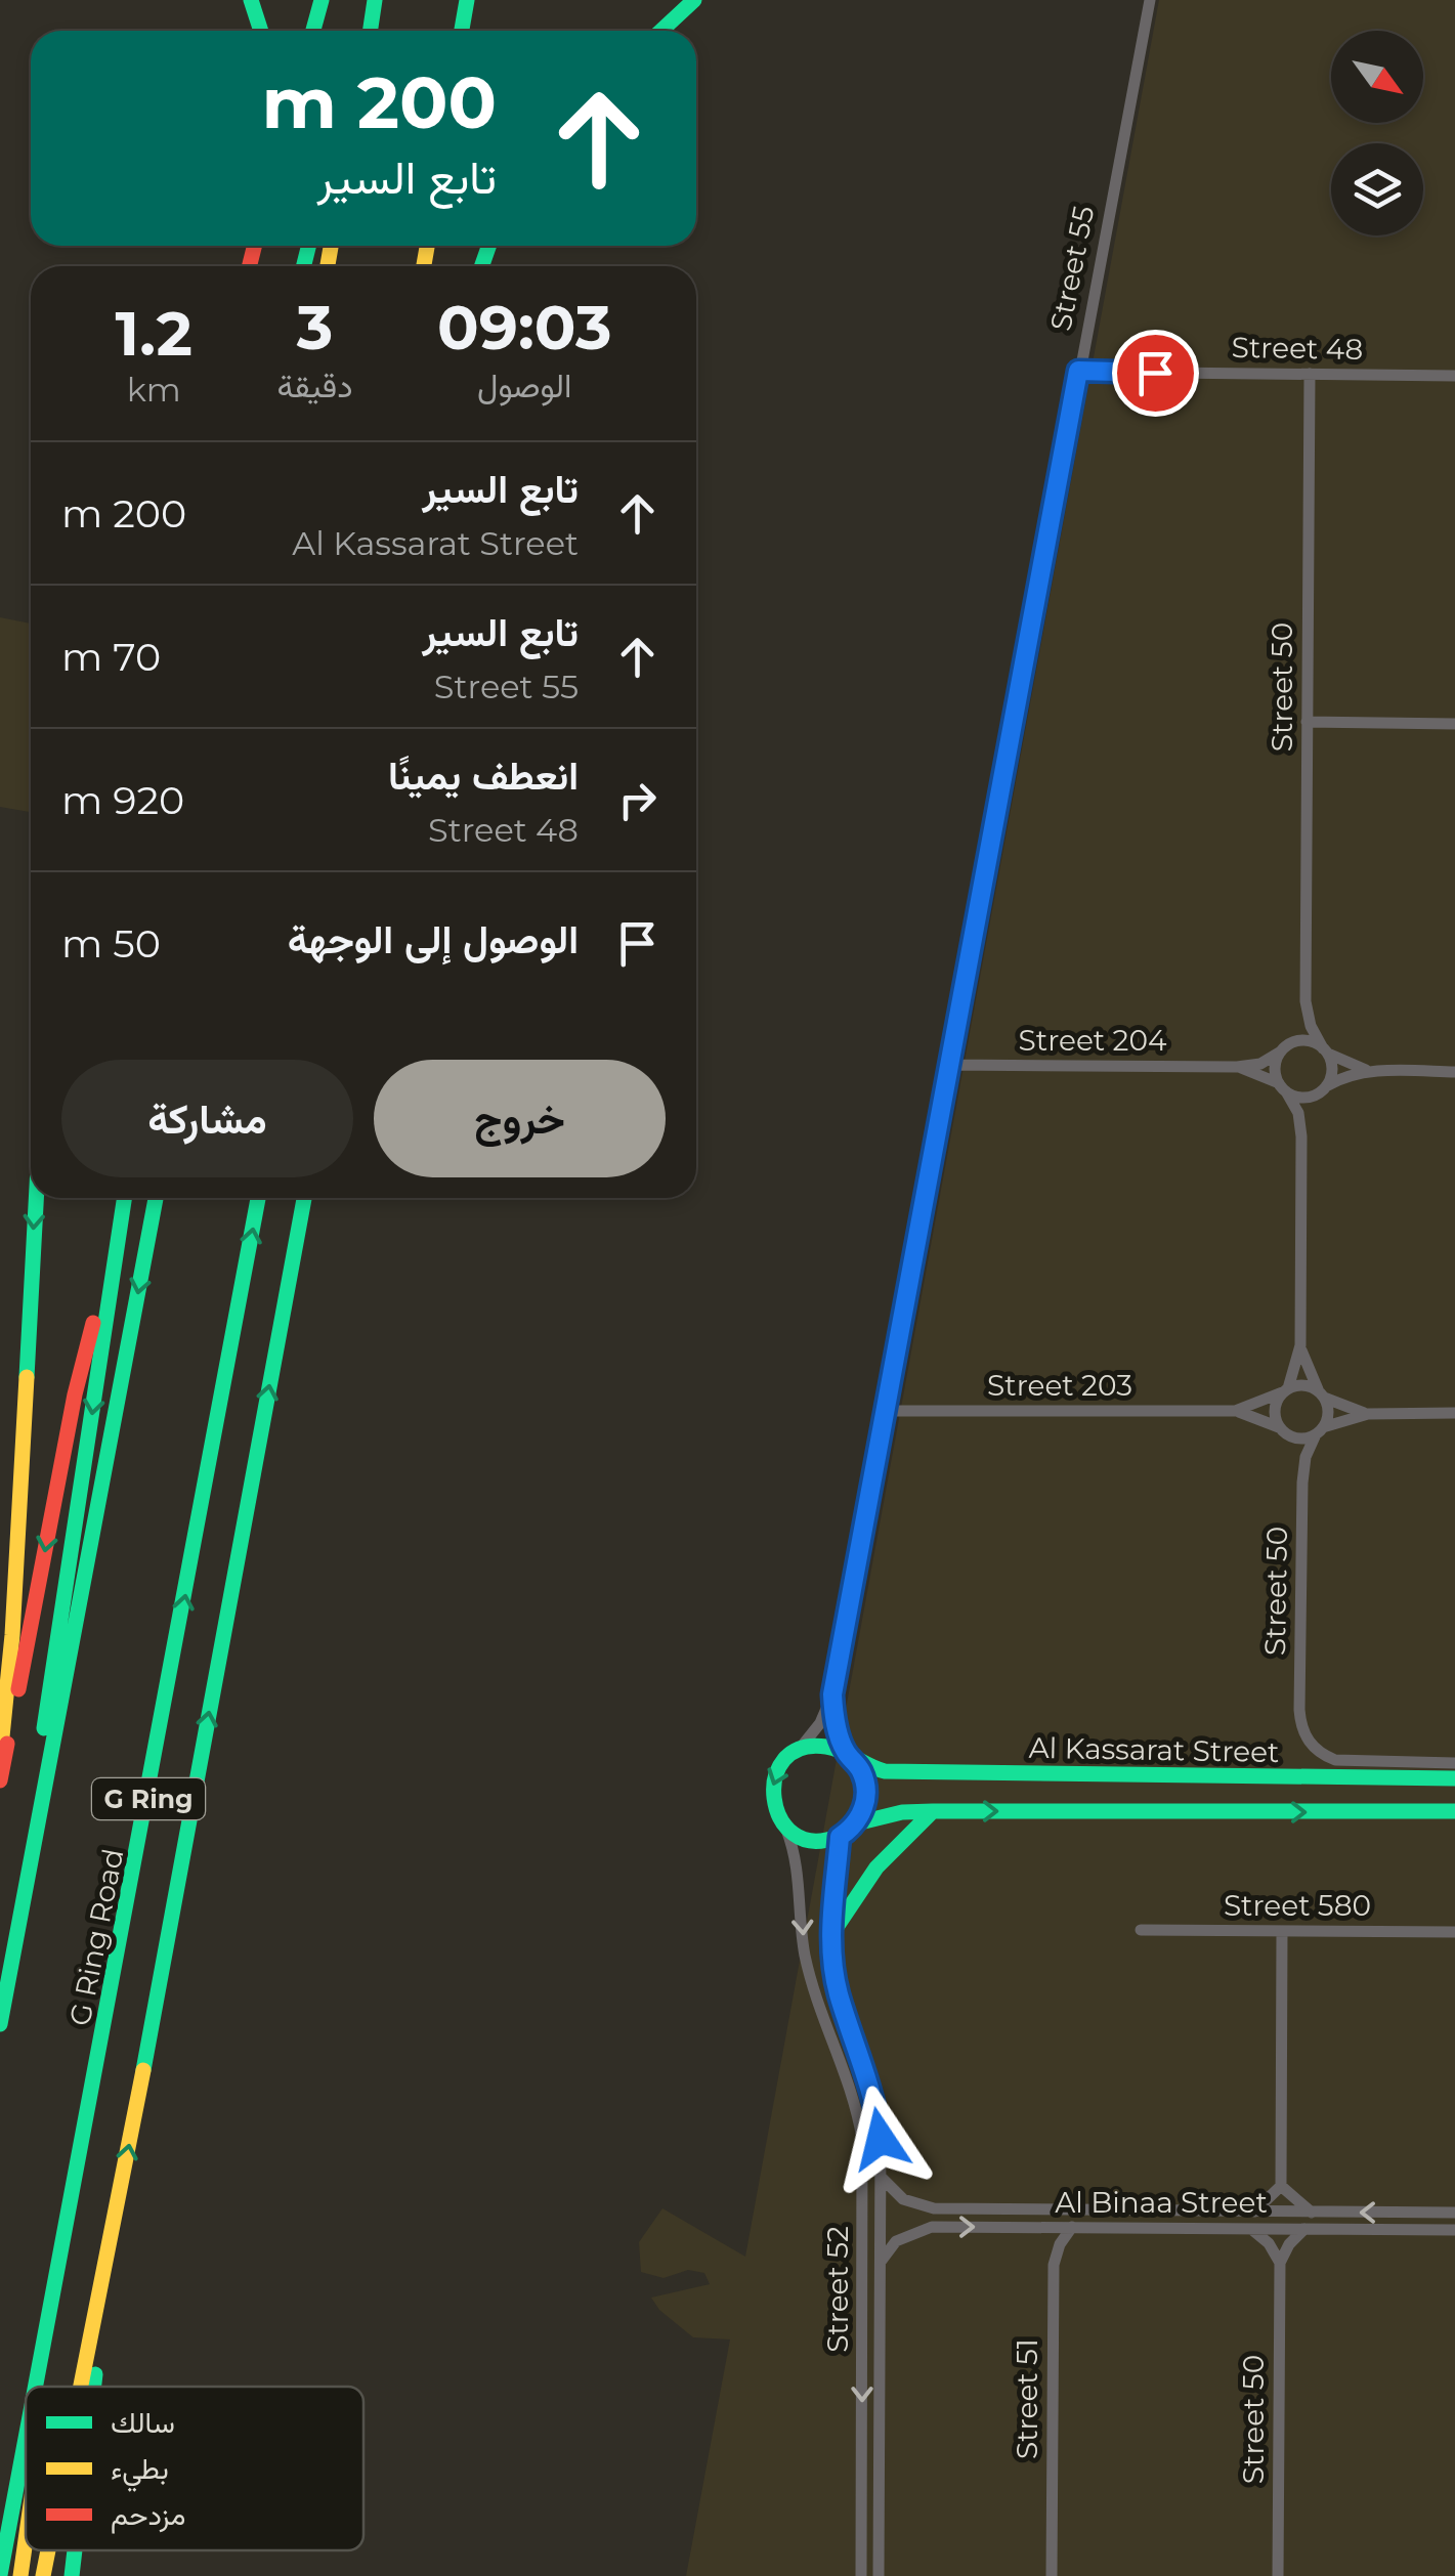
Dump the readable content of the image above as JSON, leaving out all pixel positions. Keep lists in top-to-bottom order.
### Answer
{
  "streets": {
    "main road": ["Al Kassarat Street", "G Ring", "G Ring Road"],
    "street": [
      "Street 55",
      "Street 48",
      "Street 50",
      "Street 204",
      "Street 203",
      "Street 580",
      "Al Binaa Street",
      "Street 52",
      "Street 51"
    ]
  },
  "crossings": [
    ["Street 55", "Street 48"],
    ["Street 55", "Street 204"],
    ["Street 55", "Street 203"],
    ["Street 55", "Al Kassarat Street"],
    ["Street 55", "Street 52"],
    ["Street 48", "Street 50"],
    ["Street 50", "Street 204"],
    ["Street 50", "Street 203"],
    ["Street 50", "Al Kassarat Street"],
    ["Al Kassarat Street", "Street 52"],
    ["Al Binaa Street", "Street 52"],
    ["Al Binaa Street", "Street 51"]
  ],
  "legend": ["سالك", "بطيء", "مزدحم"],
  "north": "bottom right",
  "page": {
    "turn": ["200 m", "تابع السير"],
    "eta": [
      "09:03",
      "الوصول",
      "3",
      "دقيقة",
      "1.2",
      "km"
    ],
    "list": [
      {
        "name": "تابع السير",
        "note": "Al Kassarat Street",
        "value": "200 m"
      },
      {
        "name": "تابع السير",
        "note": "Street 55",
        "value": "70 m"
      },
      {
        "name": "انعطف يمينًا",
        "note": "Street 48",
        "value": "920 m"
      },
      {
        "name": "الوصول إلى الوجهة",
        "value": "50 m"
      }
    ],
    "buttons": ["خروج", "مشاركة"]
  }
}
